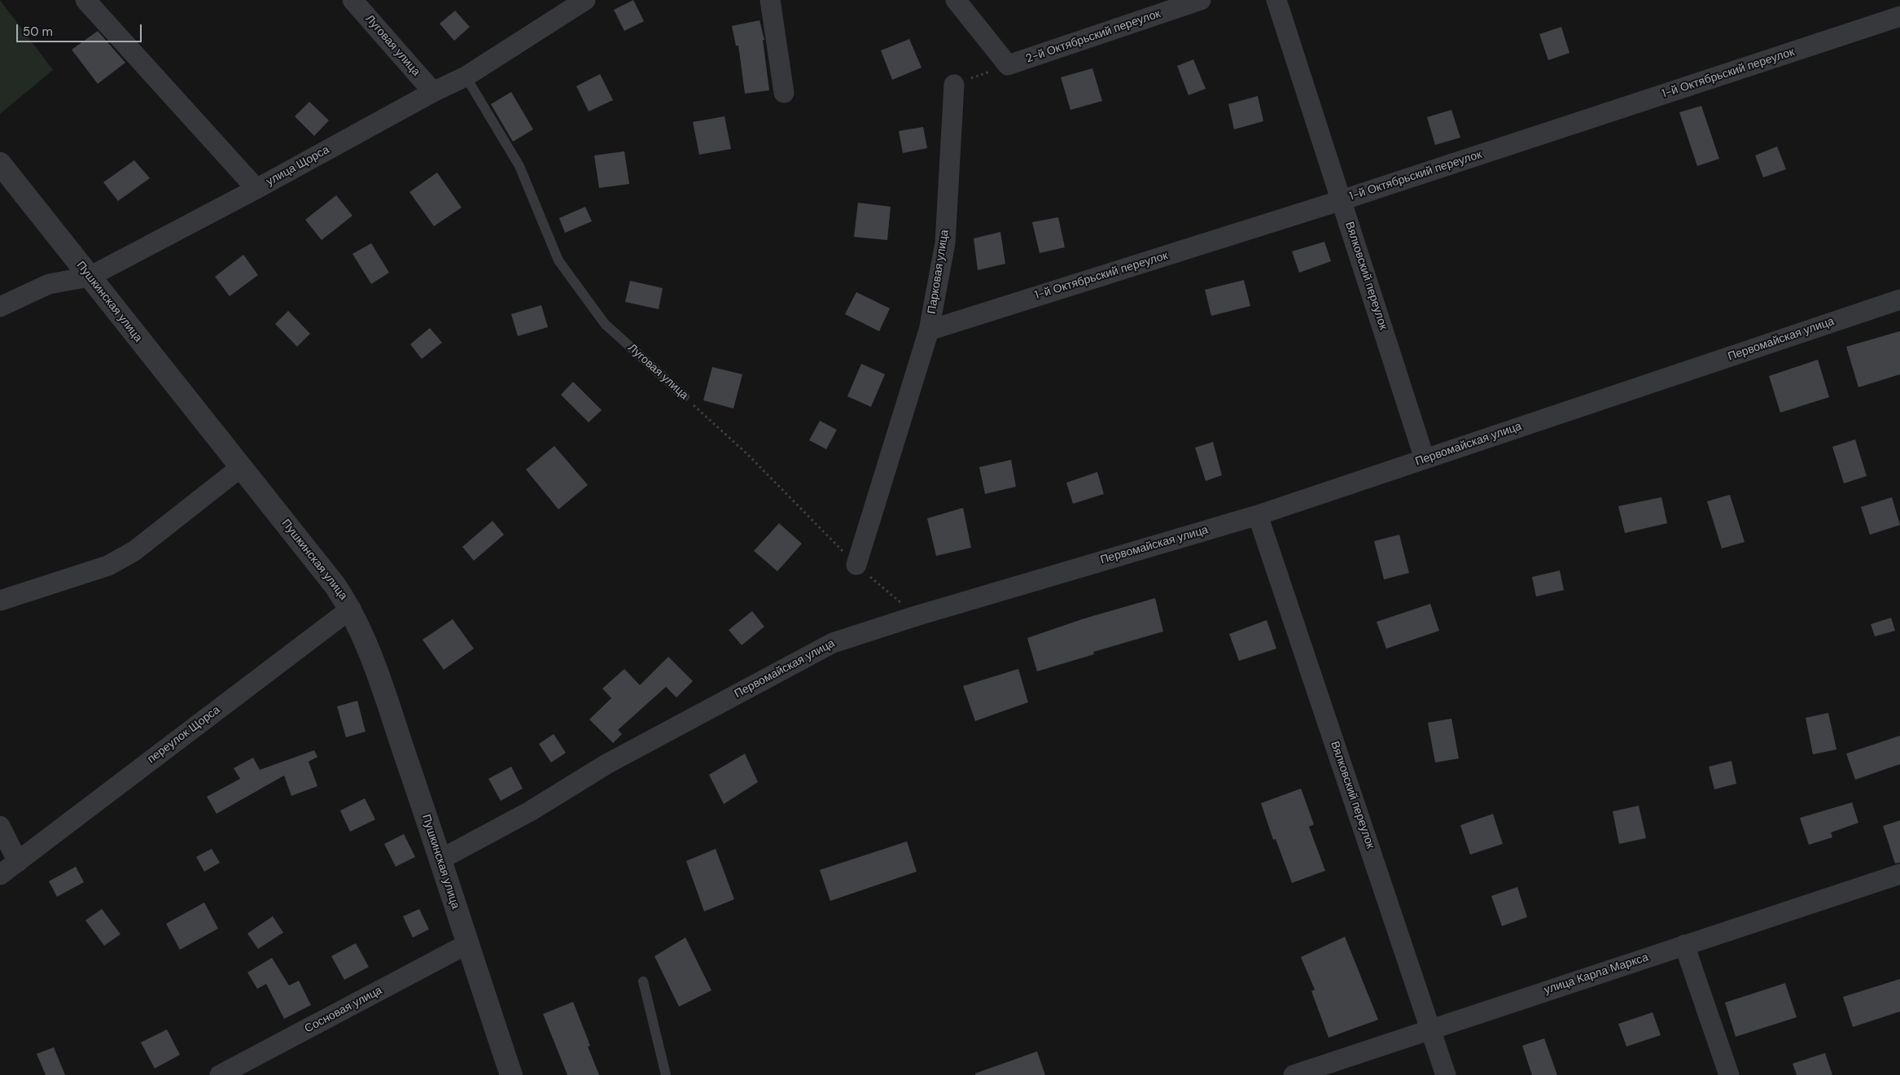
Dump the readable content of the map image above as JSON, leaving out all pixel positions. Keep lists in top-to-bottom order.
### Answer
{
  "streets": {
    "street": [
      "2-й Октябрьский переулок",
      "Луговая улица",
      "1-й Октябрьский переулок",
      "улица Щорса",
      "Парковая улица",
      "Вялковский переулок",
      "Пушкинская улица",
      "Первомайская улица",
      "переулок Щорса",
      "улица Карла Маркса",
      "Сосновая улица"
    ]
  },
  "crossings": [
    ["Луговая улица", "улица Щорса"],
    ["Луговая улица", "Парковая улица"],
    ["Луговая улица", "Первомайская улица"],
    ["1-й Октябрьский переулок", "Парковая улица"],
    ["1-й Октябрьский переулок", "Вялковский переулок"],
    ["улица Щорса", "Пушкинская улица"],
    ["Вялковский переулок", "Первомайская улица"],
    ["Вялковский переулок", "улица Карла Маркса"],
    ["Пушкинская улица", "Первомайская улица"],
    ["Пушкинская улица", "переулок Щорса"],
    ["Пушкинская улица", "Сосновая улица"]
  ],
  "scale_bar": "50 m"
}
